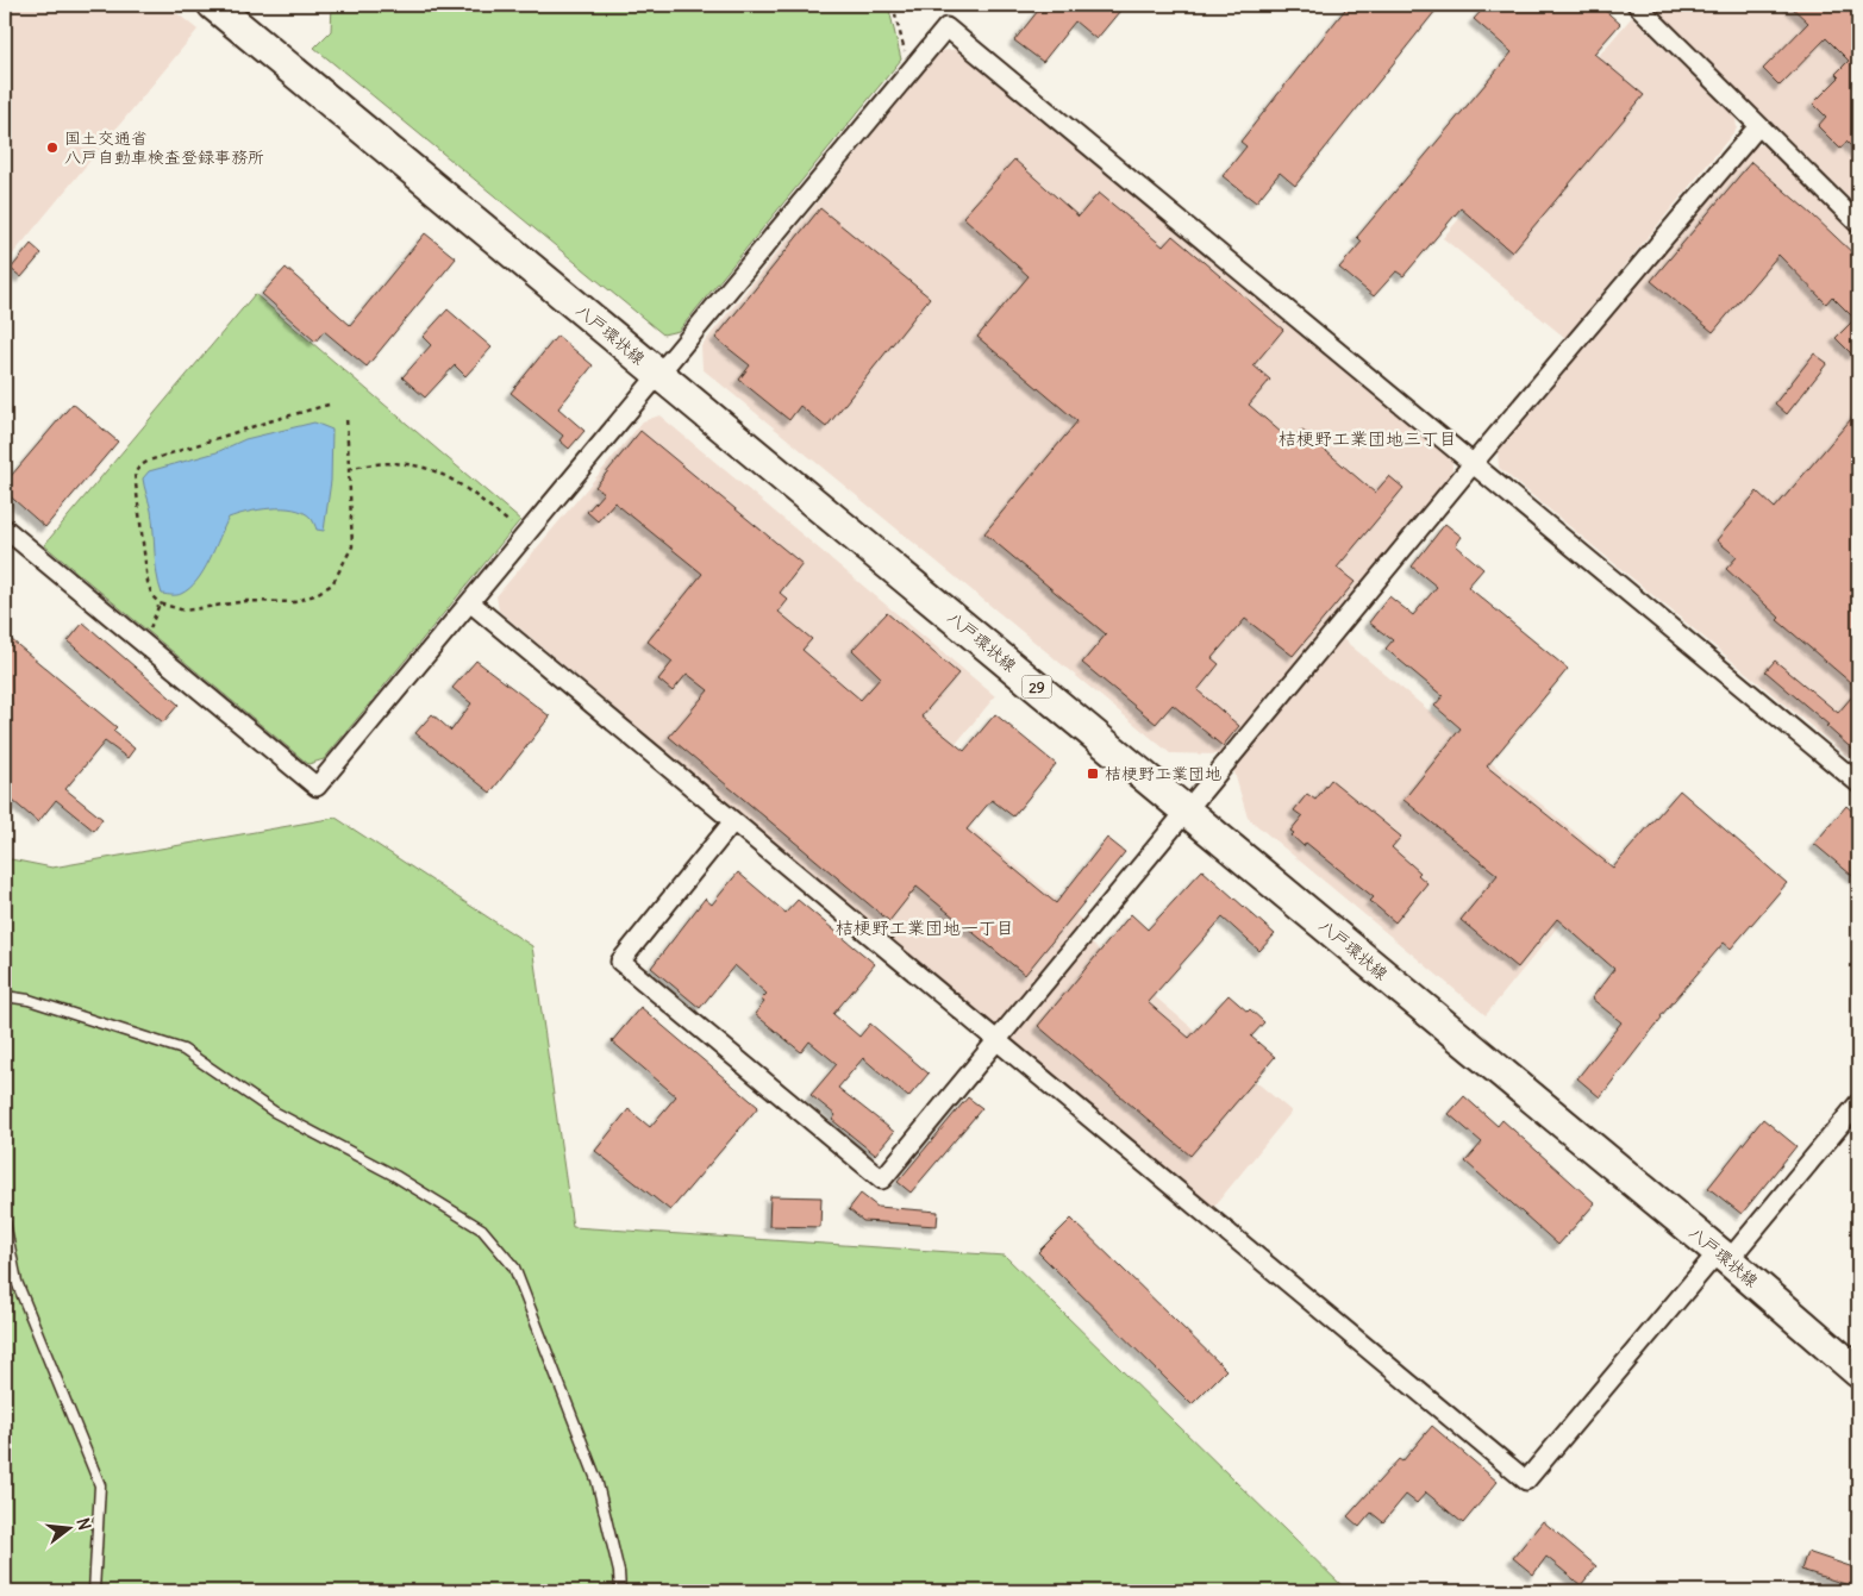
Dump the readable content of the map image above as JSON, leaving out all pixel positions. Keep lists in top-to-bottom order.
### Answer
{
  "streets": {
    "main road": ["八戸環状線", "29"]
  },
  "districts": ["桔梗野工業団地三丁目", "桔梗野工業団地一丁目"],
  "places": {
    "other": ["国土交通省 八戸自動車検査登録事務所"],
    "transit": ["桔梗野工業団地"]
  },
  "north": "right"
}
